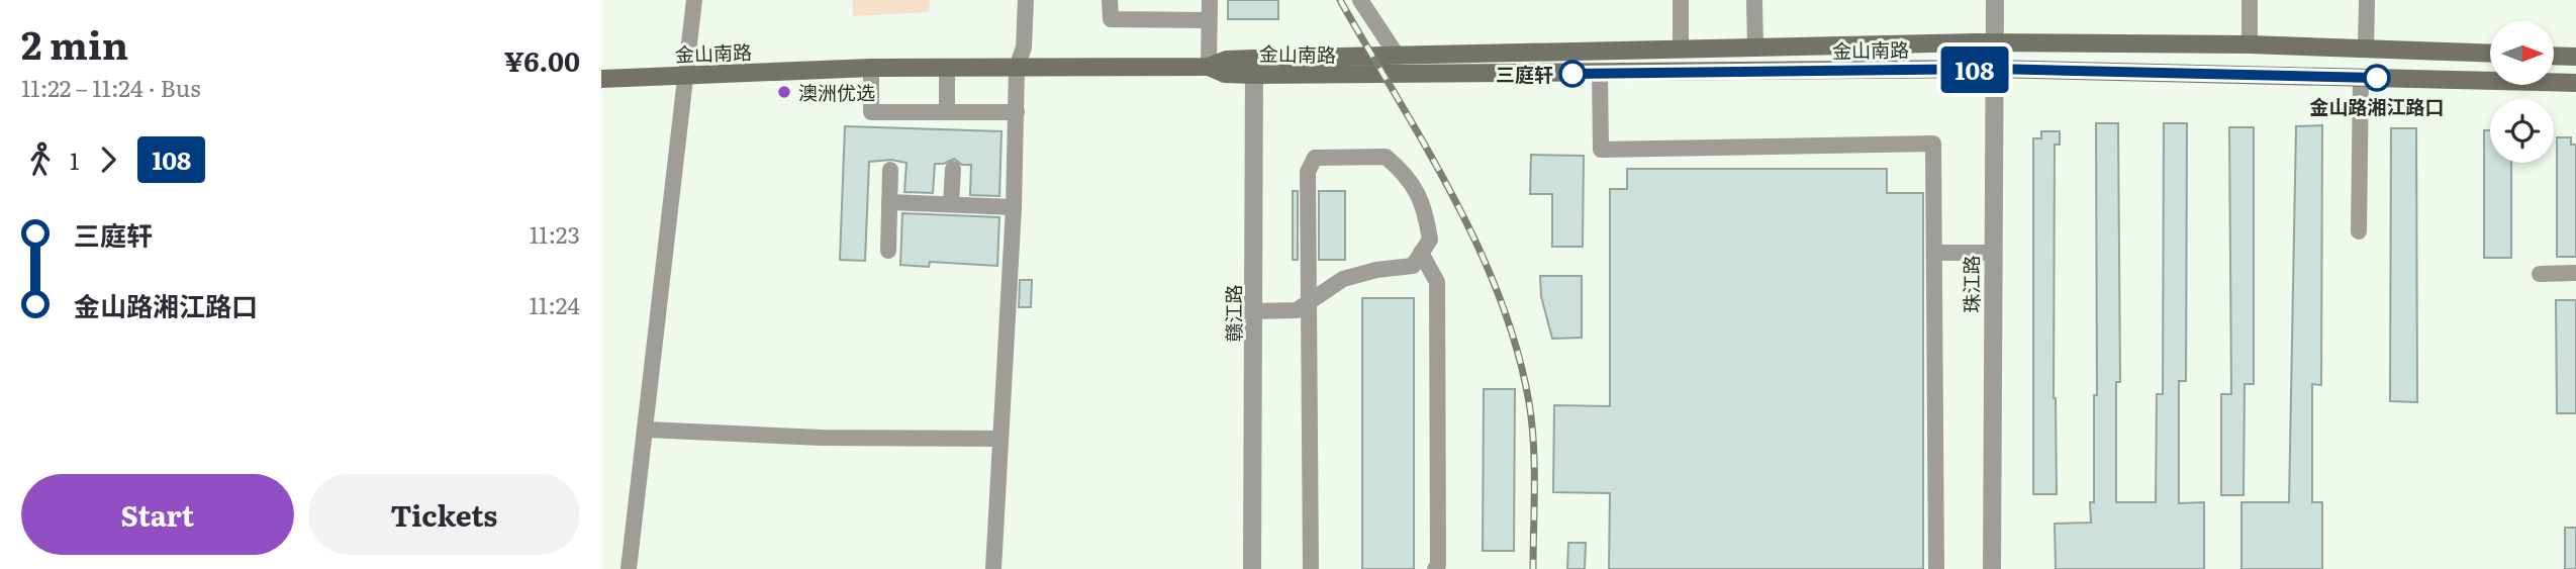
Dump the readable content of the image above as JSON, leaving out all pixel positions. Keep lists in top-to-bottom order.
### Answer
{
  "streets": {
    "main road": ["金山南路"],
    "street": ["珠江路", "赣江路"]
  },
  "crossings": [
    ["金山南路", "珠江路"],
    ["金山南路", "赣江路"]
  ],
  "places": ["三庭轩", "金山路湘江路口", "澳洲优选"],
  "lines": ["bus line 108"],
  "north": "right",
  "page": {
    "heading": ["2 min", "11:22 – 11:24 · Bus", "¥6.00"],
    "on_map": "108",
    "legs": ["1", "108"],
    "list": [
      {
        "name": "三庭轩",
        "value": "11:23"
      },
      {
        "name": "金山路湘江路口",
        "value": "11:24"
      }
    ],
    "buttons": ["Start", "Tickets"]
  }
}
